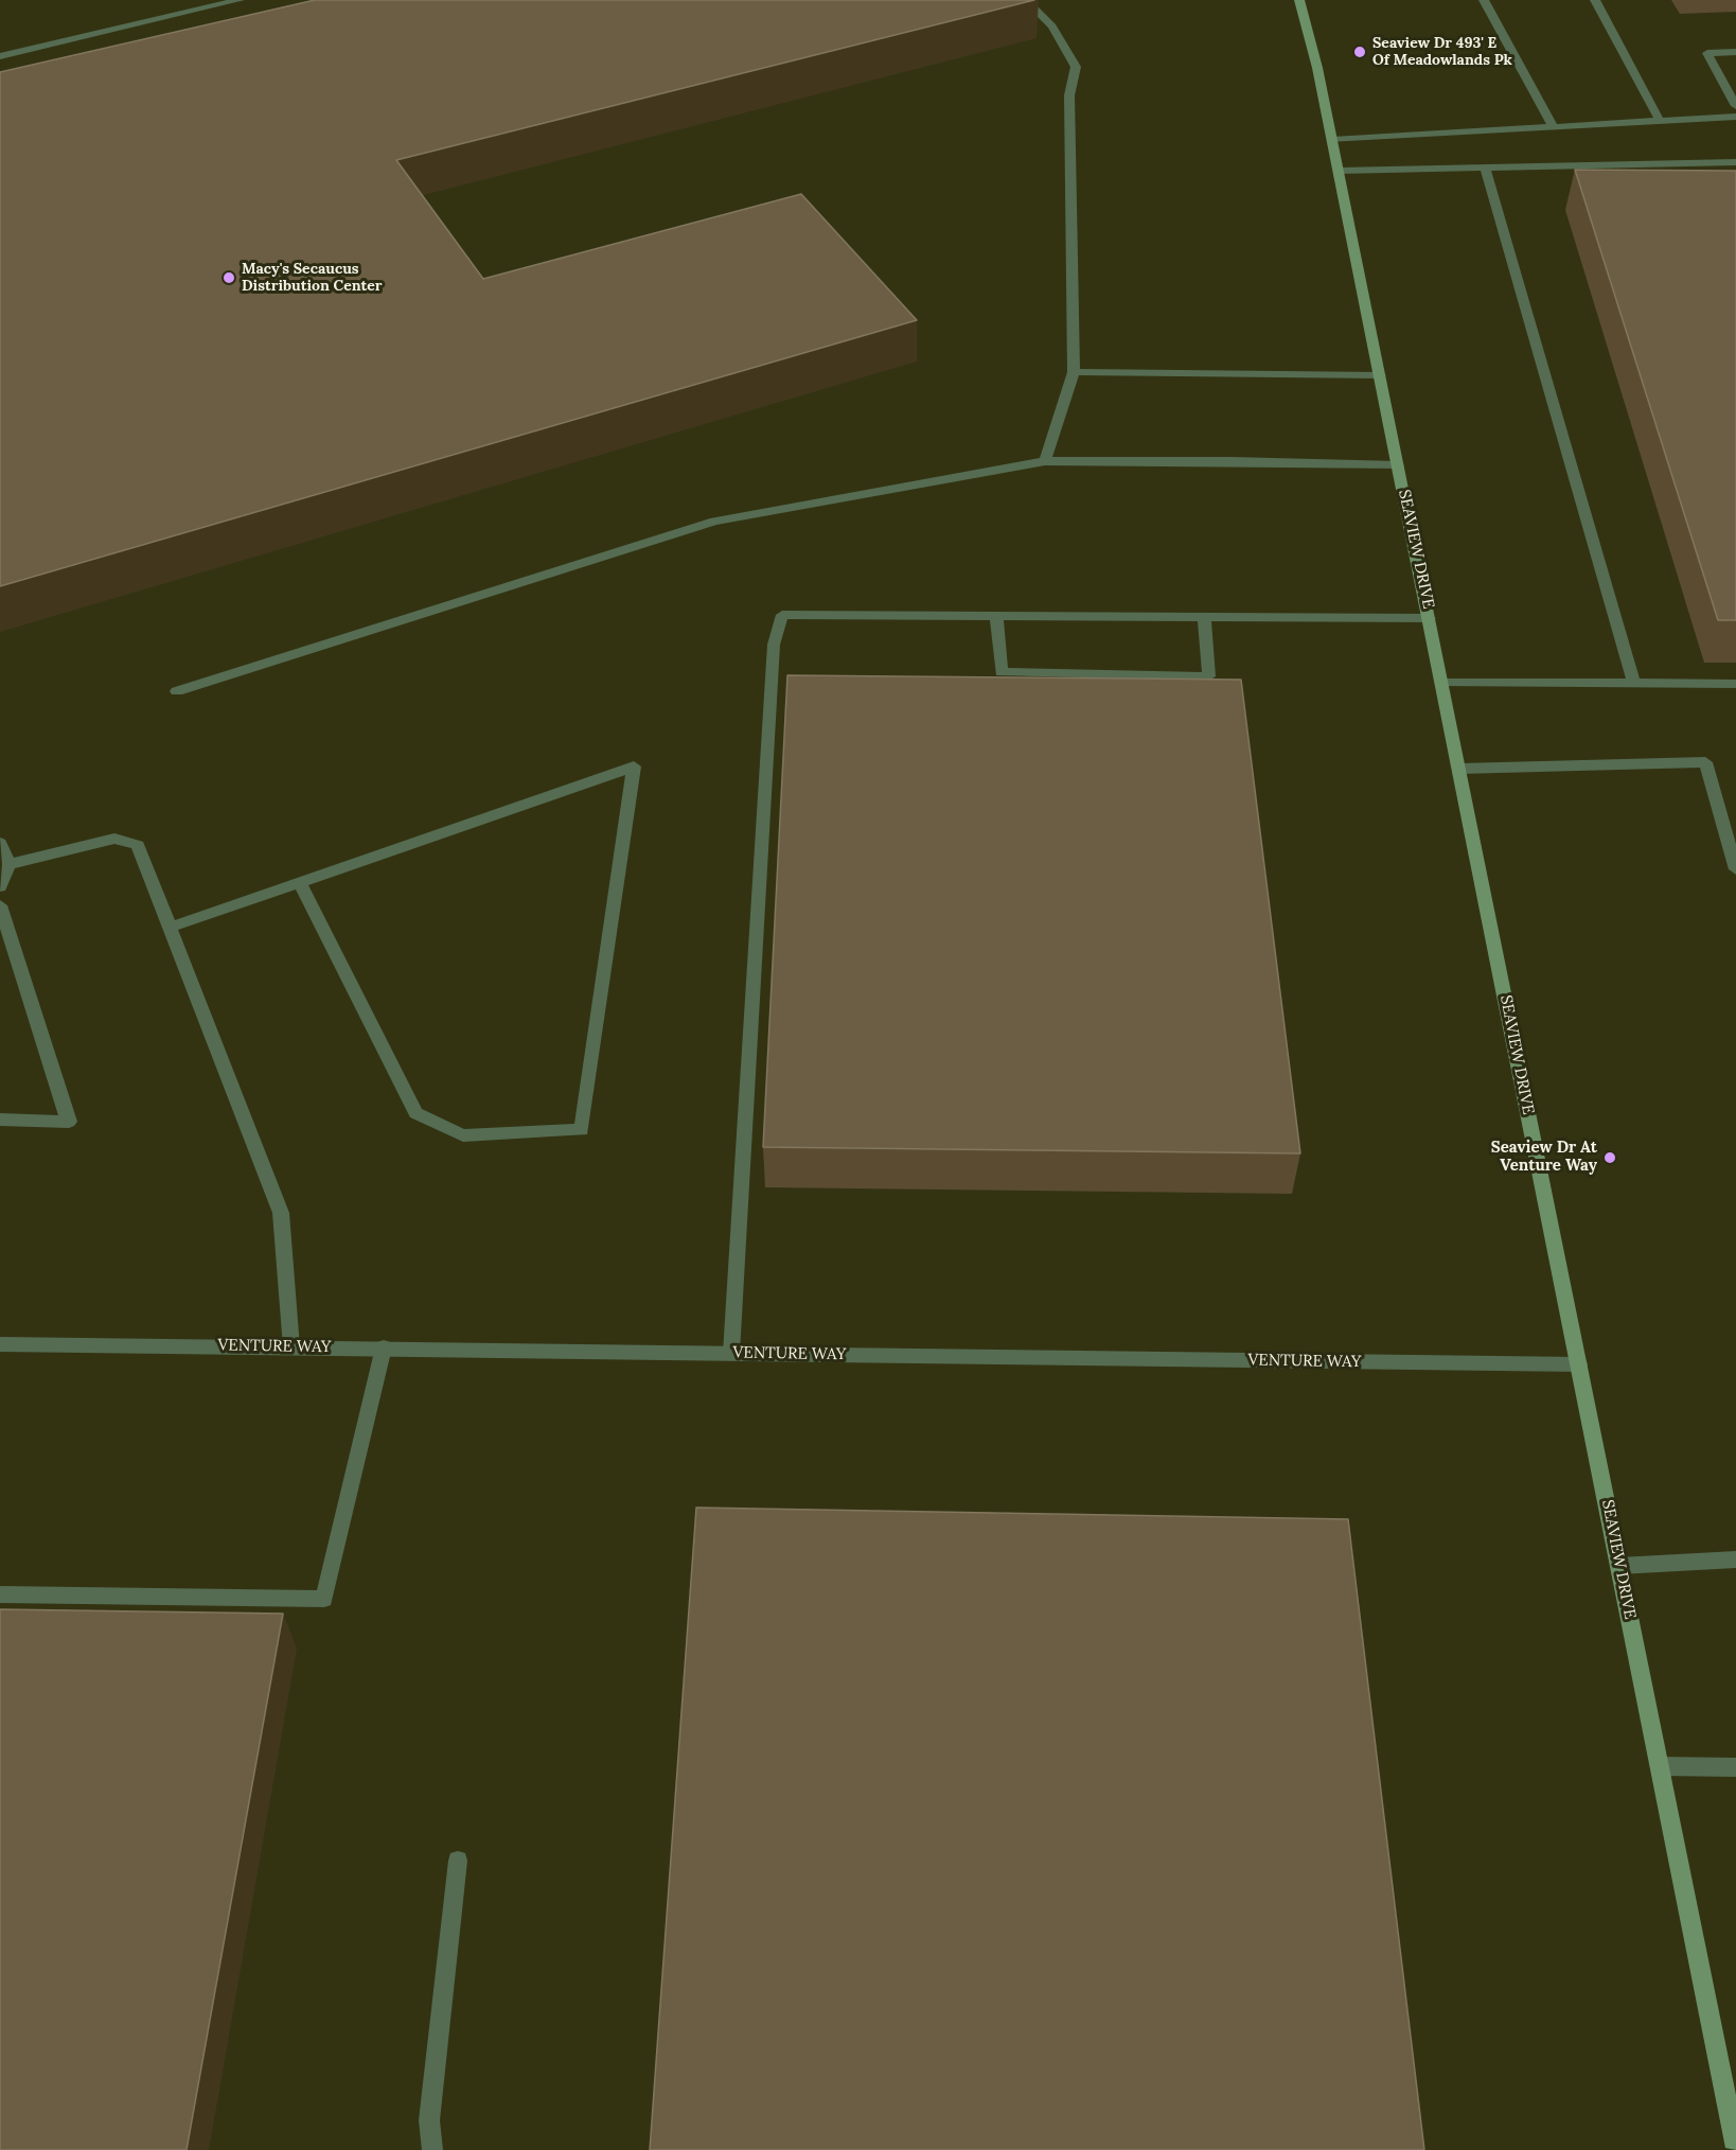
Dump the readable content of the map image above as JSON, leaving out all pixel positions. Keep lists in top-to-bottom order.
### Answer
{
  "streets": {
    "main road": ["SEAVIEW DRIVE"],
    "street": ["VENTURE WAY"]
  },
  "crossings": [
    ["SEAVIEW DRIVE", "VENTURE WAY"]
  ],
  "places": ["Seaview Dr 493' E Of Meadowlands Pk", "Macy's Secaucus Distribution Center", "Seaview Dr At Venture Way"]
}
